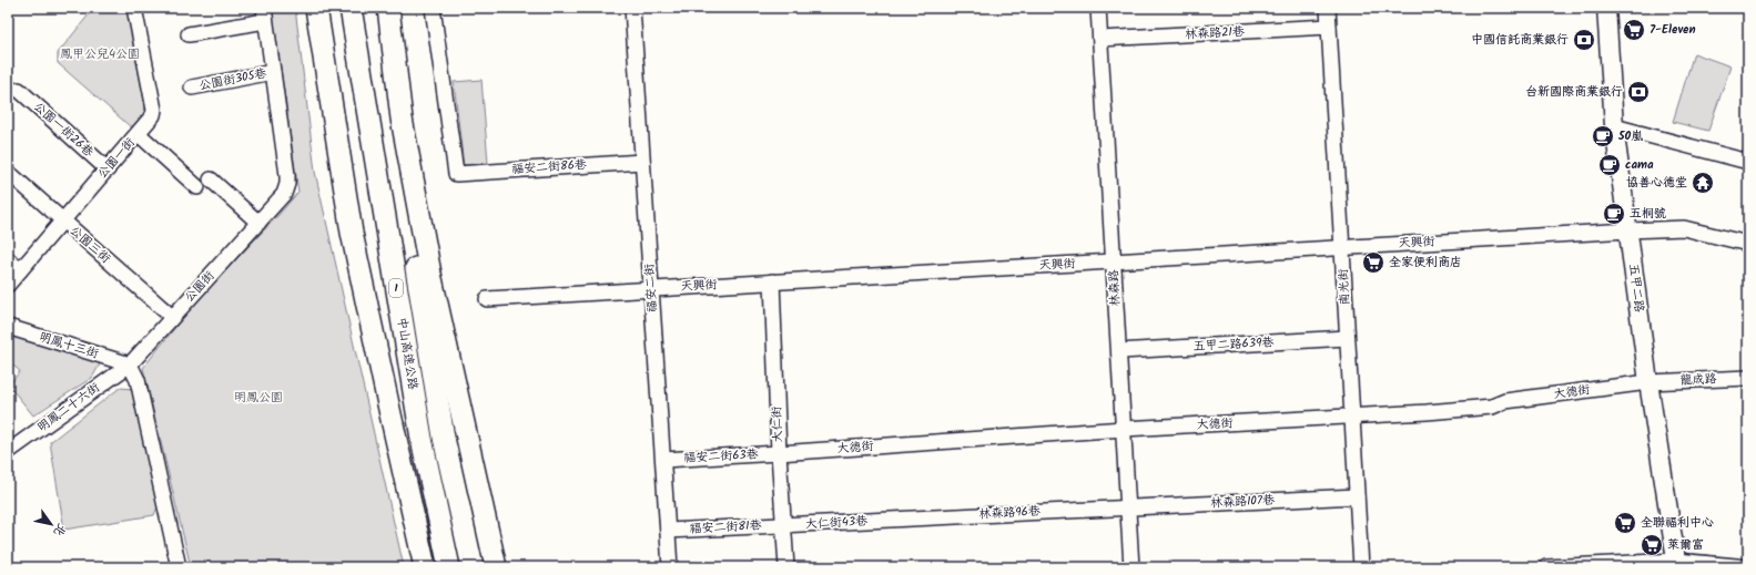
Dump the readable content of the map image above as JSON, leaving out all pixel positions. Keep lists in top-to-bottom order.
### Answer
{
  "streets": {
    "highway": ["1", "中山高速公路"],
    "main road": ["五甲二路"],
    "street": [
      "林森路21巷",
      "公園街305巷",
      "公園一街26巷",
      "公園一街",
      "福安二街86巷",
      "天興街",
      "公園三街",
      "公園街",
      "南光街",
      "福安二街",
      "林森路",
      "五甲二路639巷",
      "明鳳十三街",
      "龍成路",
      "大德街",
      "明鳳二十六街",
      "大仁街",
      "福安二街63巷",
      "林森路107巷",
      "林森路96巷",
      "大仁街43巷",
      "福安二街81巷"
    ]
  },
  "crossings": [
    ["林森路21巷", "南光街"],
    ["林森路21巷", "林森路"],
    ["公園街305巷", "公園街"],
    ["公園一街26巷", "公園一街"],
    ["公園一街", "公園三街"],
    ["福安二街86巷", "福安二街"],
    ["天興街", "南光街"],
    ["天興街", "福安二街"],
    ["天興街", "林森路"],
    ["天興街", "五甲二路"],
    ["天興街", "大仁街"],
    ["公園三街", "公園街"],
    ["公園街", "明鳳十三街"],
    ["公園街", "明鳳二十六街"],
    ["南光街", "五甲二路639巷"],
    ["南光街", "大德街"],
    ["南光街", "林森路107巷"],
    ["福安二街", "福安二街63巷"],
    ["福安二街", "福安二街81巷"],
    ["林森路", "五甲二路639巷"],
    ["林森路", "大德街"],
    ["林森路", "林森路107巷"],
    ["林森路", "林森路96巷"],
    ["五甲二路", "龍成路"],
    ["五甲二路", "大德街"],
    ["明鳳十三街", "明鳳二十六街"],
    ["龍成路", "大德街"],
    ["大德街", "大仁街"],
    ["大德街", "福安二街63巷"],
    ["大仁街", "福安二街63巷"],
    ["大仁街", "大仁街43巷"],
    ["大仁街", "福安二街81巷"],
    ["林森路107巷", "林森路96巷"],
    ["林森路96巷", "大仁街43巷"],
    ["大仁街43巷", "福安二街81巷"]
  ],
  "parks": ["鳳甲公兒4公園", "明鳳公園"],
  "places": {
    "supermarket": [
      "7-Eleven",
      "全家便利商店",
      "全聯福利中心",
      "萊爾富"
    ],
    "bank": ["中國信託商業銀行", "台新國際商業銀行"],
    "cafe": ["50嵐", "cama", "五桐號"],
    "temple": ["協善心德堂"]
  },
  "north": "bottom right"
}
